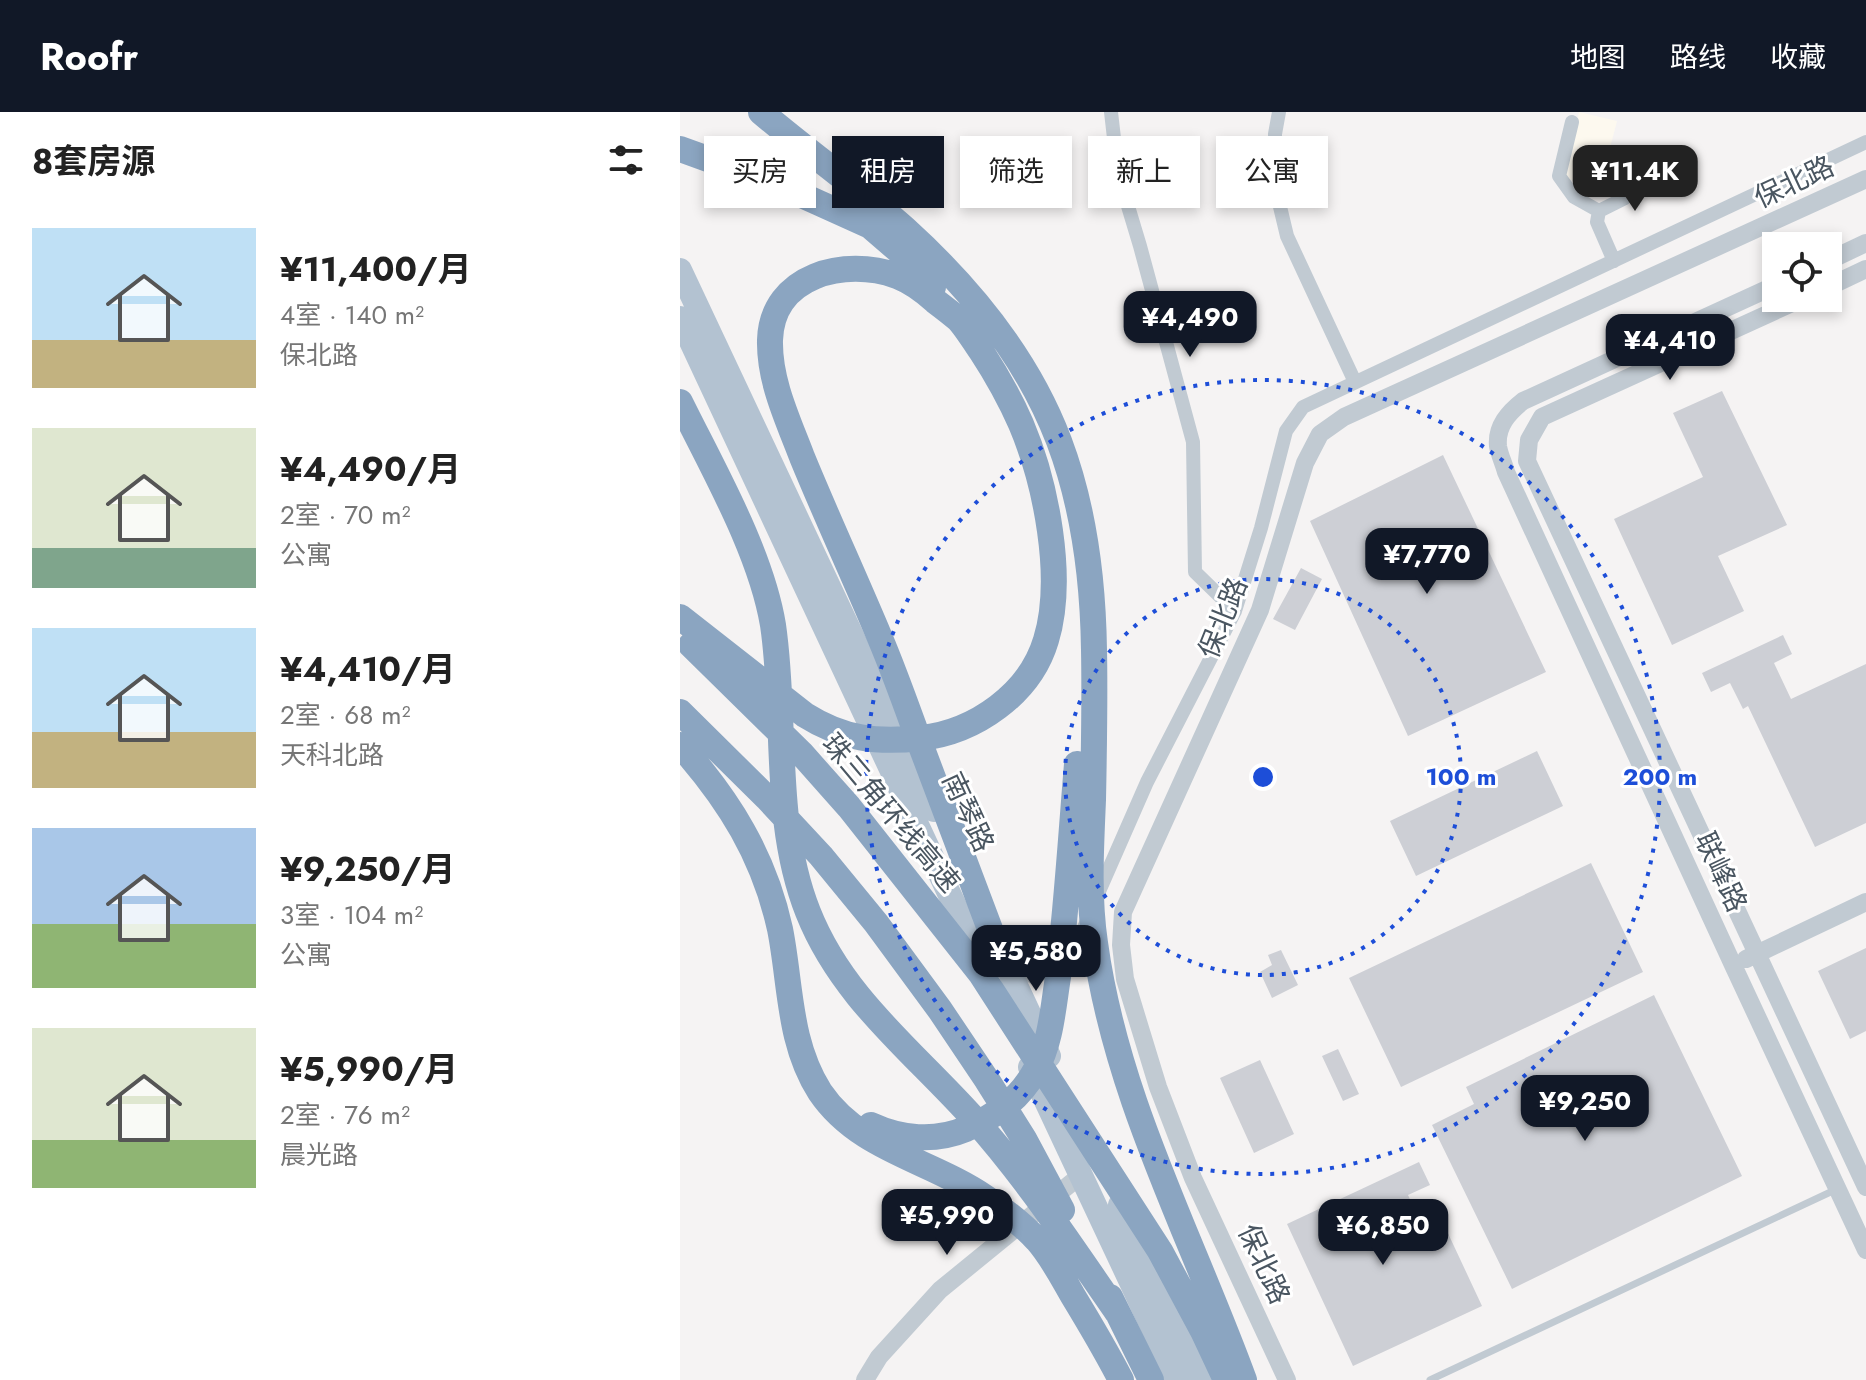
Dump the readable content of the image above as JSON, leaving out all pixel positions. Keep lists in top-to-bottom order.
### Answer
{
  "streets": {
    "highway": ["珠三角环线高速"],
    "main road": ["南琴路"],
    "street": ["保北路", "联峰路"]
  },
  "page": {
    "header": "Roofr",
    "nav": ["地图", "路线", "收藏"],
    "heading": "8套房源",
    "chip": [
      "买房",
      "租房",
      "筛选",
      "新上",
      "公寓"
    ],
    "price": [
      "¥11.4K",
      "¥4,490",
      "¥4,410",
      "¥7,770",
      "¥5,580",
      "¥9,250",
      "¥5,990",
      "¥6,850"
    ],
    "list": [
      {
        "name": "¥11,400/月",
        "note": "4室 · 140 m² · 保北路"
      },
      {
        "name": "¥4,490/月",
        "note": "2室 · 70 m² · 公寓"
      },
      {
        "name": "¥4,410/月",
        "note": "2室 · 68 m² · 天科北路"
      },
      {
        "name": "¥9,250/月",
        "note": "3室 · 104 m² · 公寓"
      },
      {
        "name": "¥5,990/月",
        "note": "2室 · 76 m² · 晨光路"
      }
    ]
  },
  "rings": ["100 m", "200 m"]
}
